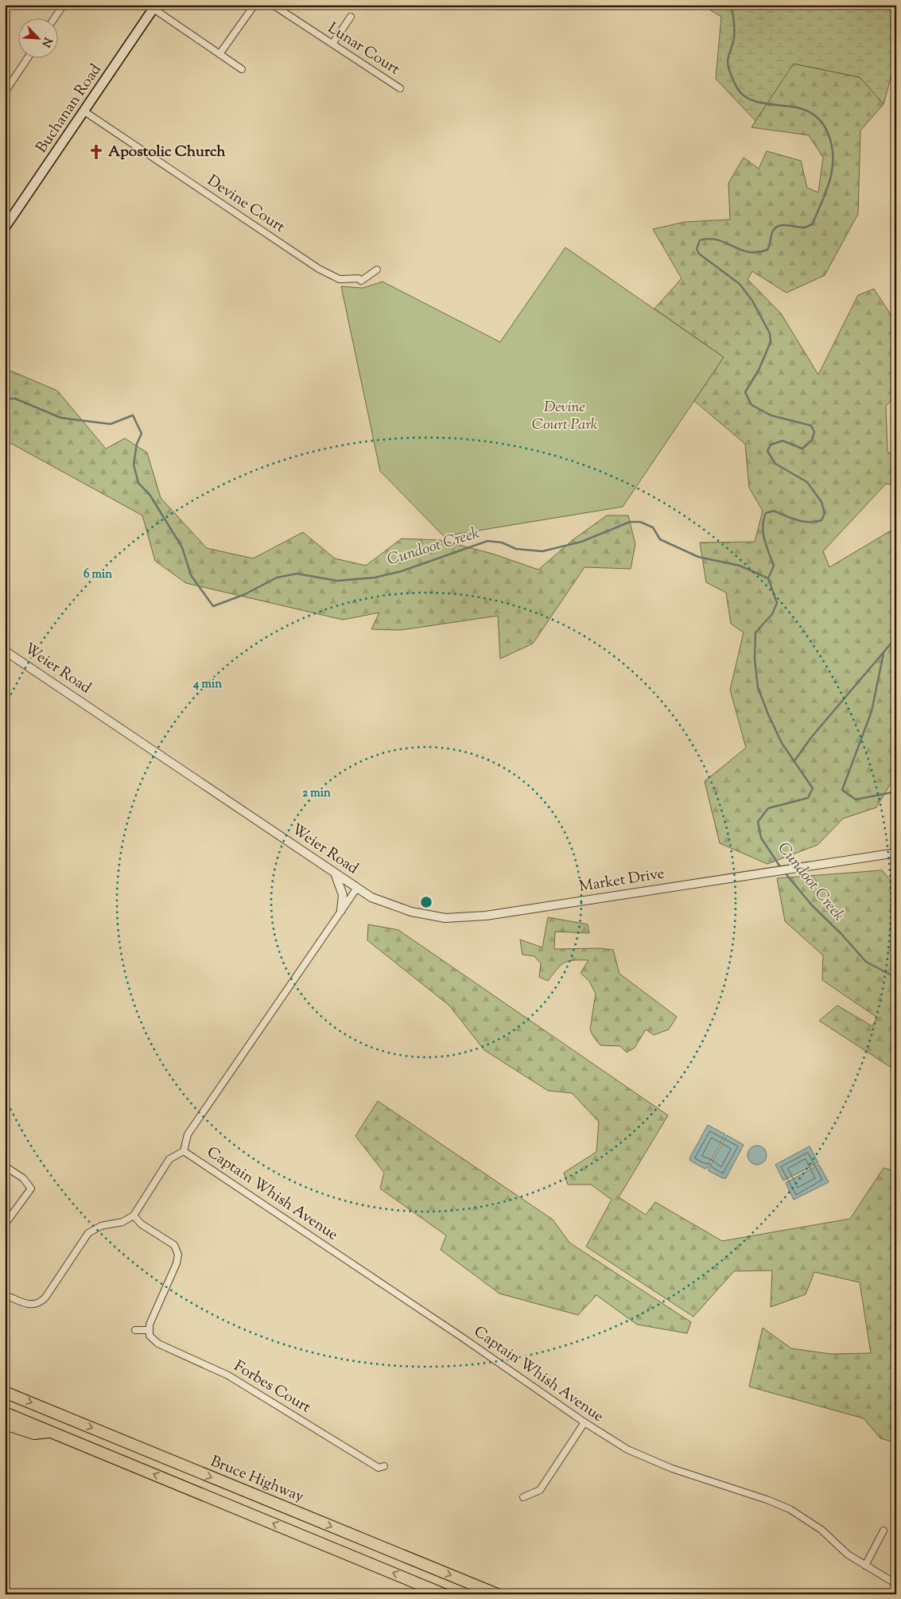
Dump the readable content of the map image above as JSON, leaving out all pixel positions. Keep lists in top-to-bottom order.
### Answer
{
  "streets": {
    "highway": ["Bruce Highway"],
    "main road": ["Buchanan Road"],
    "street": [
      "Lunar Court",
      "Devine Court",
      "Weier Road",
      "Market Drive",
      "Captain Whish Avenue",
      "Forbes Court"
    ]
  },
  "crossings": [
    ["Buchanan Road", "Devine Court"],
    ["Weier Road", "Market Drive"],
    ["Weier Road", "Captain Whish Avenue"]
  ],
  "water": ["Cundoot Creek"],
  "parks": ["Devine Court Park"],
  "places": {
    "church": ["Apostolic Church"]
  },
  "north": "bottom right",
  "rings": ["6 min", "4 min", "2 min"]
}
